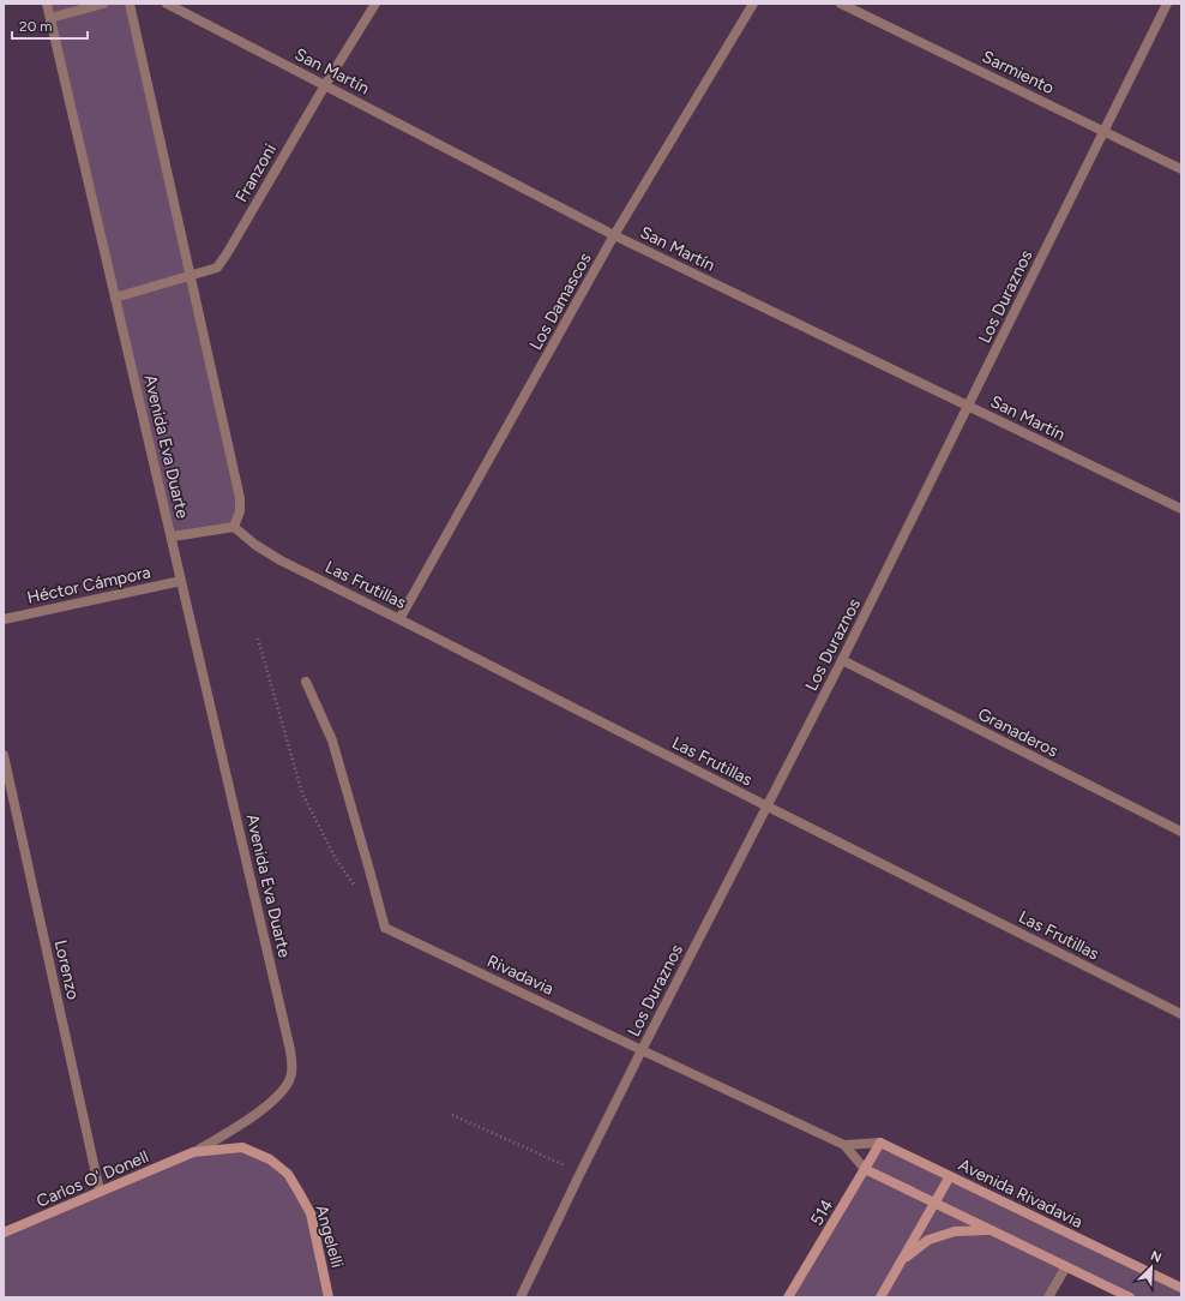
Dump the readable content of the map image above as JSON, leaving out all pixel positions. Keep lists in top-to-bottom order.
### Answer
{
  "streets": {
    "main road": [
      "Carlos O' Donell",
      "Avenida Rivadavia",
      "514",
      "Angelelli"
    ],
    "street": [
      "San Martín",
      "Sarmiento",
      "Franzoni",
      "Los Duraznos",
      "Los Damascos",
      "Avenida Eva Duarte",
      "Héctor Cámpora",
      "Las Frutillas",
      "Granaderos",
      "Lorenzo",
      "Rivadavia"
    ]
  },
  "crossings": [
    ["San Martín", "Franzoni"],
    ["San Martín", "Los Duraznos"],
    ["San Martín", "Los Damascos"],
    ["Sarmiento", "Los Duraznos"],
    ["Franzoni", "Avenida Eva Duarte"],
    ["Los Duraznos", "Las Frutillas"],
    ["Los Duraznos", "Granaderos"],
    ["Los Duraznos", "Rivadavia"],
    ["Los Duraznos", "Avenida Rivadavia"],
    ["Los Damascos", "Las Frutillas"],
    ["Avenida Eva Duarte", "Héctor Cámpora"],
    ["Avenida Eva Duarte", "Las Frutillas"],
    ["Avenida Eva Duarte", "Carlos O' Donell"],
    ["Avenida Eva Duarte", "Angelelli"],
    ["Lorenzo", "Carlos O' Donell"],
    ["Rivadavia", "Avenida Rivadavia"],
    ["Carlos O' Donell", "Angelelli"],
    ["Avenida Rivadavia", "514"]
  ],
  "scale_bar": "20 m",
  "north": "top right"
}
